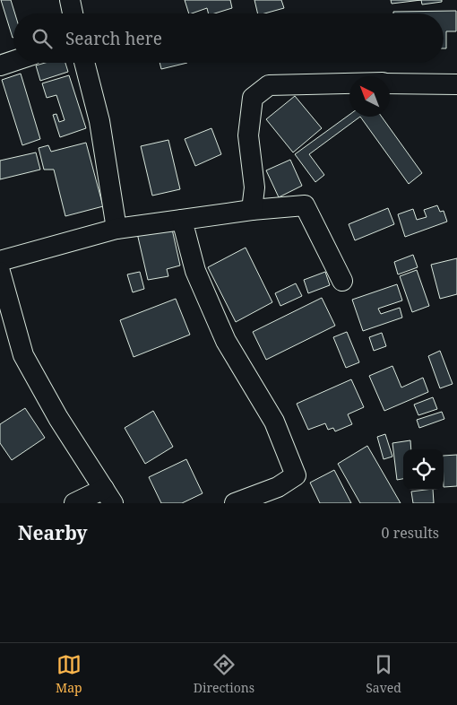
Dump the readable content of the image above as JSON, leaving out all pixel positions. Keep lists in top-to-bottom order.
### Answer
{
  "north": "top left",
  "page": {
    "search": "Search here",
    "heading": ["Nearby", "0 results"],
    "nav": ["Map", "Directions", "Saved"]
  }
}
